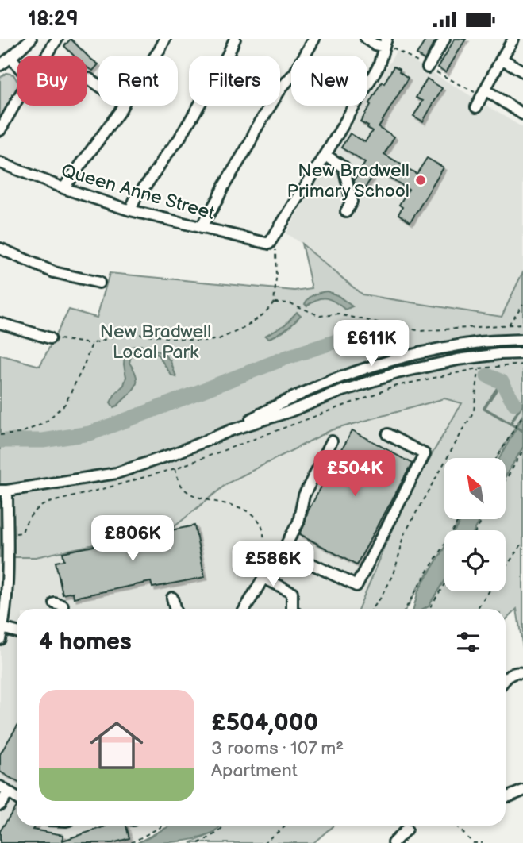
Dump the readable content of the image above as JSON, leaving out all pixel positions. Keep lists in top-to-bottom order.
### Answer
{
  "streets": {
    "street": ["Queen Anne Street"]
  },
  "parks": ["New Bradwell Local Park"],
  "places": ["New Bradwell Primary School"],
  "north": "top left",
  "page": {
    "status": "18:29",
    "chip": [
      "Buy",
      "Rent",
      "Filters",
      "New"
    ],
    "price": [
      "£611K",
      "£504K",
      "£806K",
      "£586K"
    ],
    "heading": "4 homes",
    "list": [
      {
        "name": "£504,000",
        "note": "3 rooms · 107 m² · Apartment"
      }
    ]
  }
}
